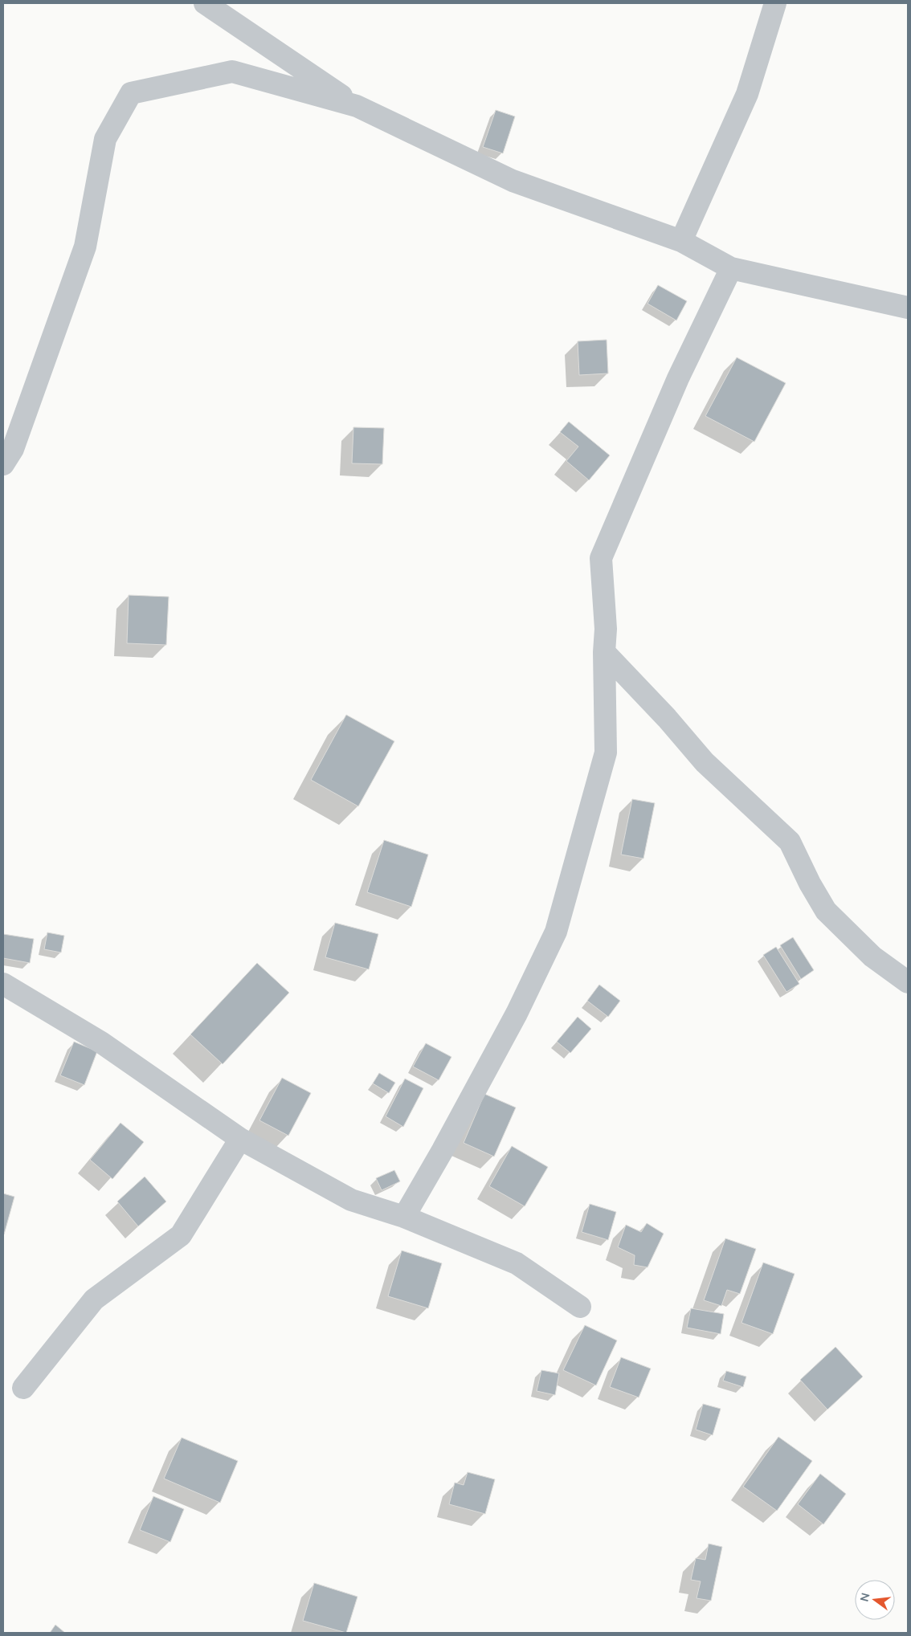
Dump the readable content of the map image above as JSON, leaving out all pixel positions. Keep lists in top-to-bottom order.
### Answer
{
  "north": "left"
}
